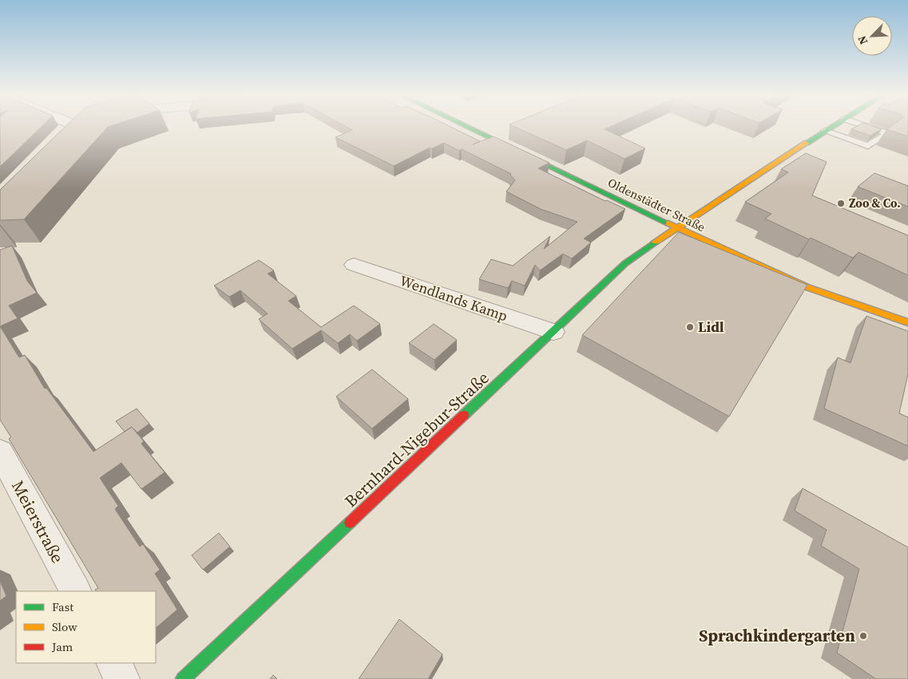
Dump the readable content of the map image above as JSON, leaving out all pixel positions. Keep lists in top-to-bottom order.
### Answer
{
  "streets": {
    "main road": ["Oldenstädter Straße", "Bernhard-Nigebur-Straße"],
    "street": ["Wendlands Kamp", "Meierstraße"]
  },
  "crossings": [
    ["Oldenstädter Straße", "Bernhard-Nigebur-Straße"],
    ["Wendlands Kamp", "Bernhard-Nigebur-Straße"]
  ],
  "places": ["Zoo & Co.", "Lidl", "Sprachkindergarten"],
  "legend": ["Fast", "Slow", "Jam"],
  "north": "bottom left"
}
